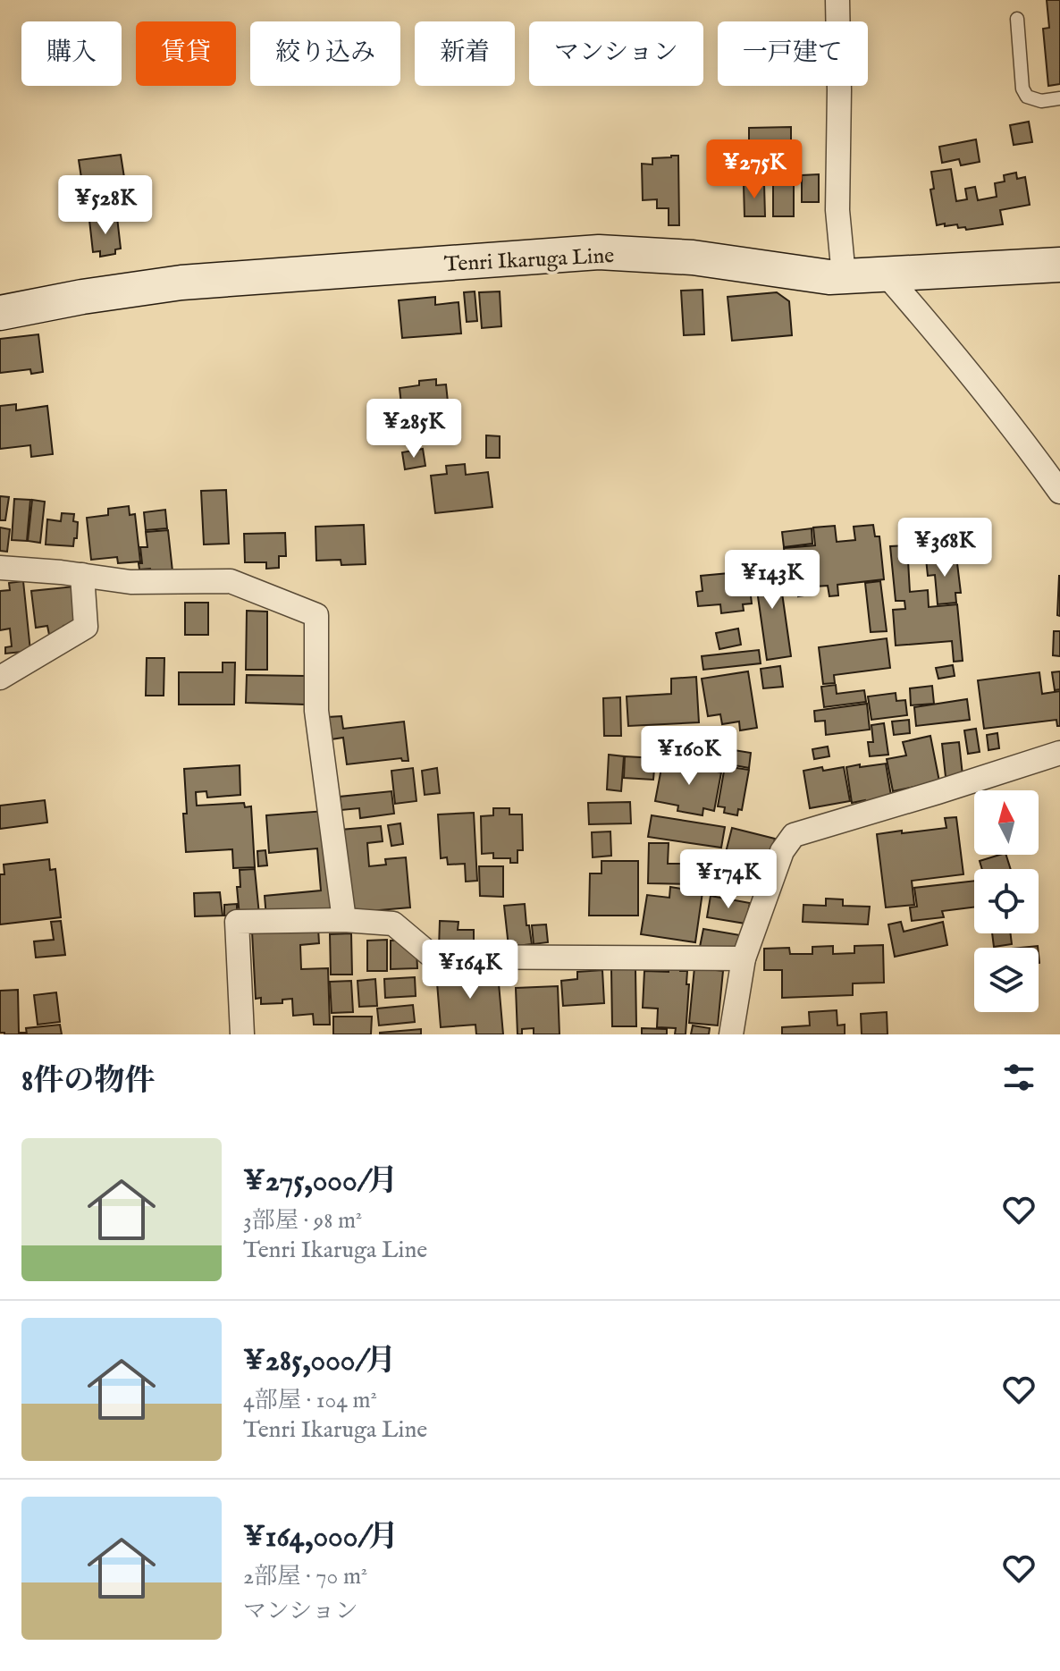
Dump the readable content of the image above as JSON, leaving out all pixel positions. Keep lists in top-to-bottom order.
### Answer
{
  "streets": {
    "main road": ["Tenri Ikaruga Line"]
  },
  "north": "top",
  "page": {
    "chip": [
      "購入",
      "賃貸",
      "絞り込み",
      "新着",
      "マンション",
      "一戸建て"
    ],
    "price": [
      "¥275K",
      "¥528K",
      "¥285K",
      "¥368K",
      "¥143K",
      "¥160K",
      "¥174K",
      "¥164K"
    ],
    "heading": "8件の物件",
    "list": [
      {
        "name": "¥275,000/月",
        "note": "3部屋 · 98 m² · Tenri Ikaruga Line"
      },
      {
        "name": "¥285,000/月",
        "note": "4部屋 · 104 m² · Tenri Ikaruga Line"
      },
      {
        "name": "¥164,000/月",
        "note": "2部屋 · 70 m² · マンション"
      }
    ]
  }
}
